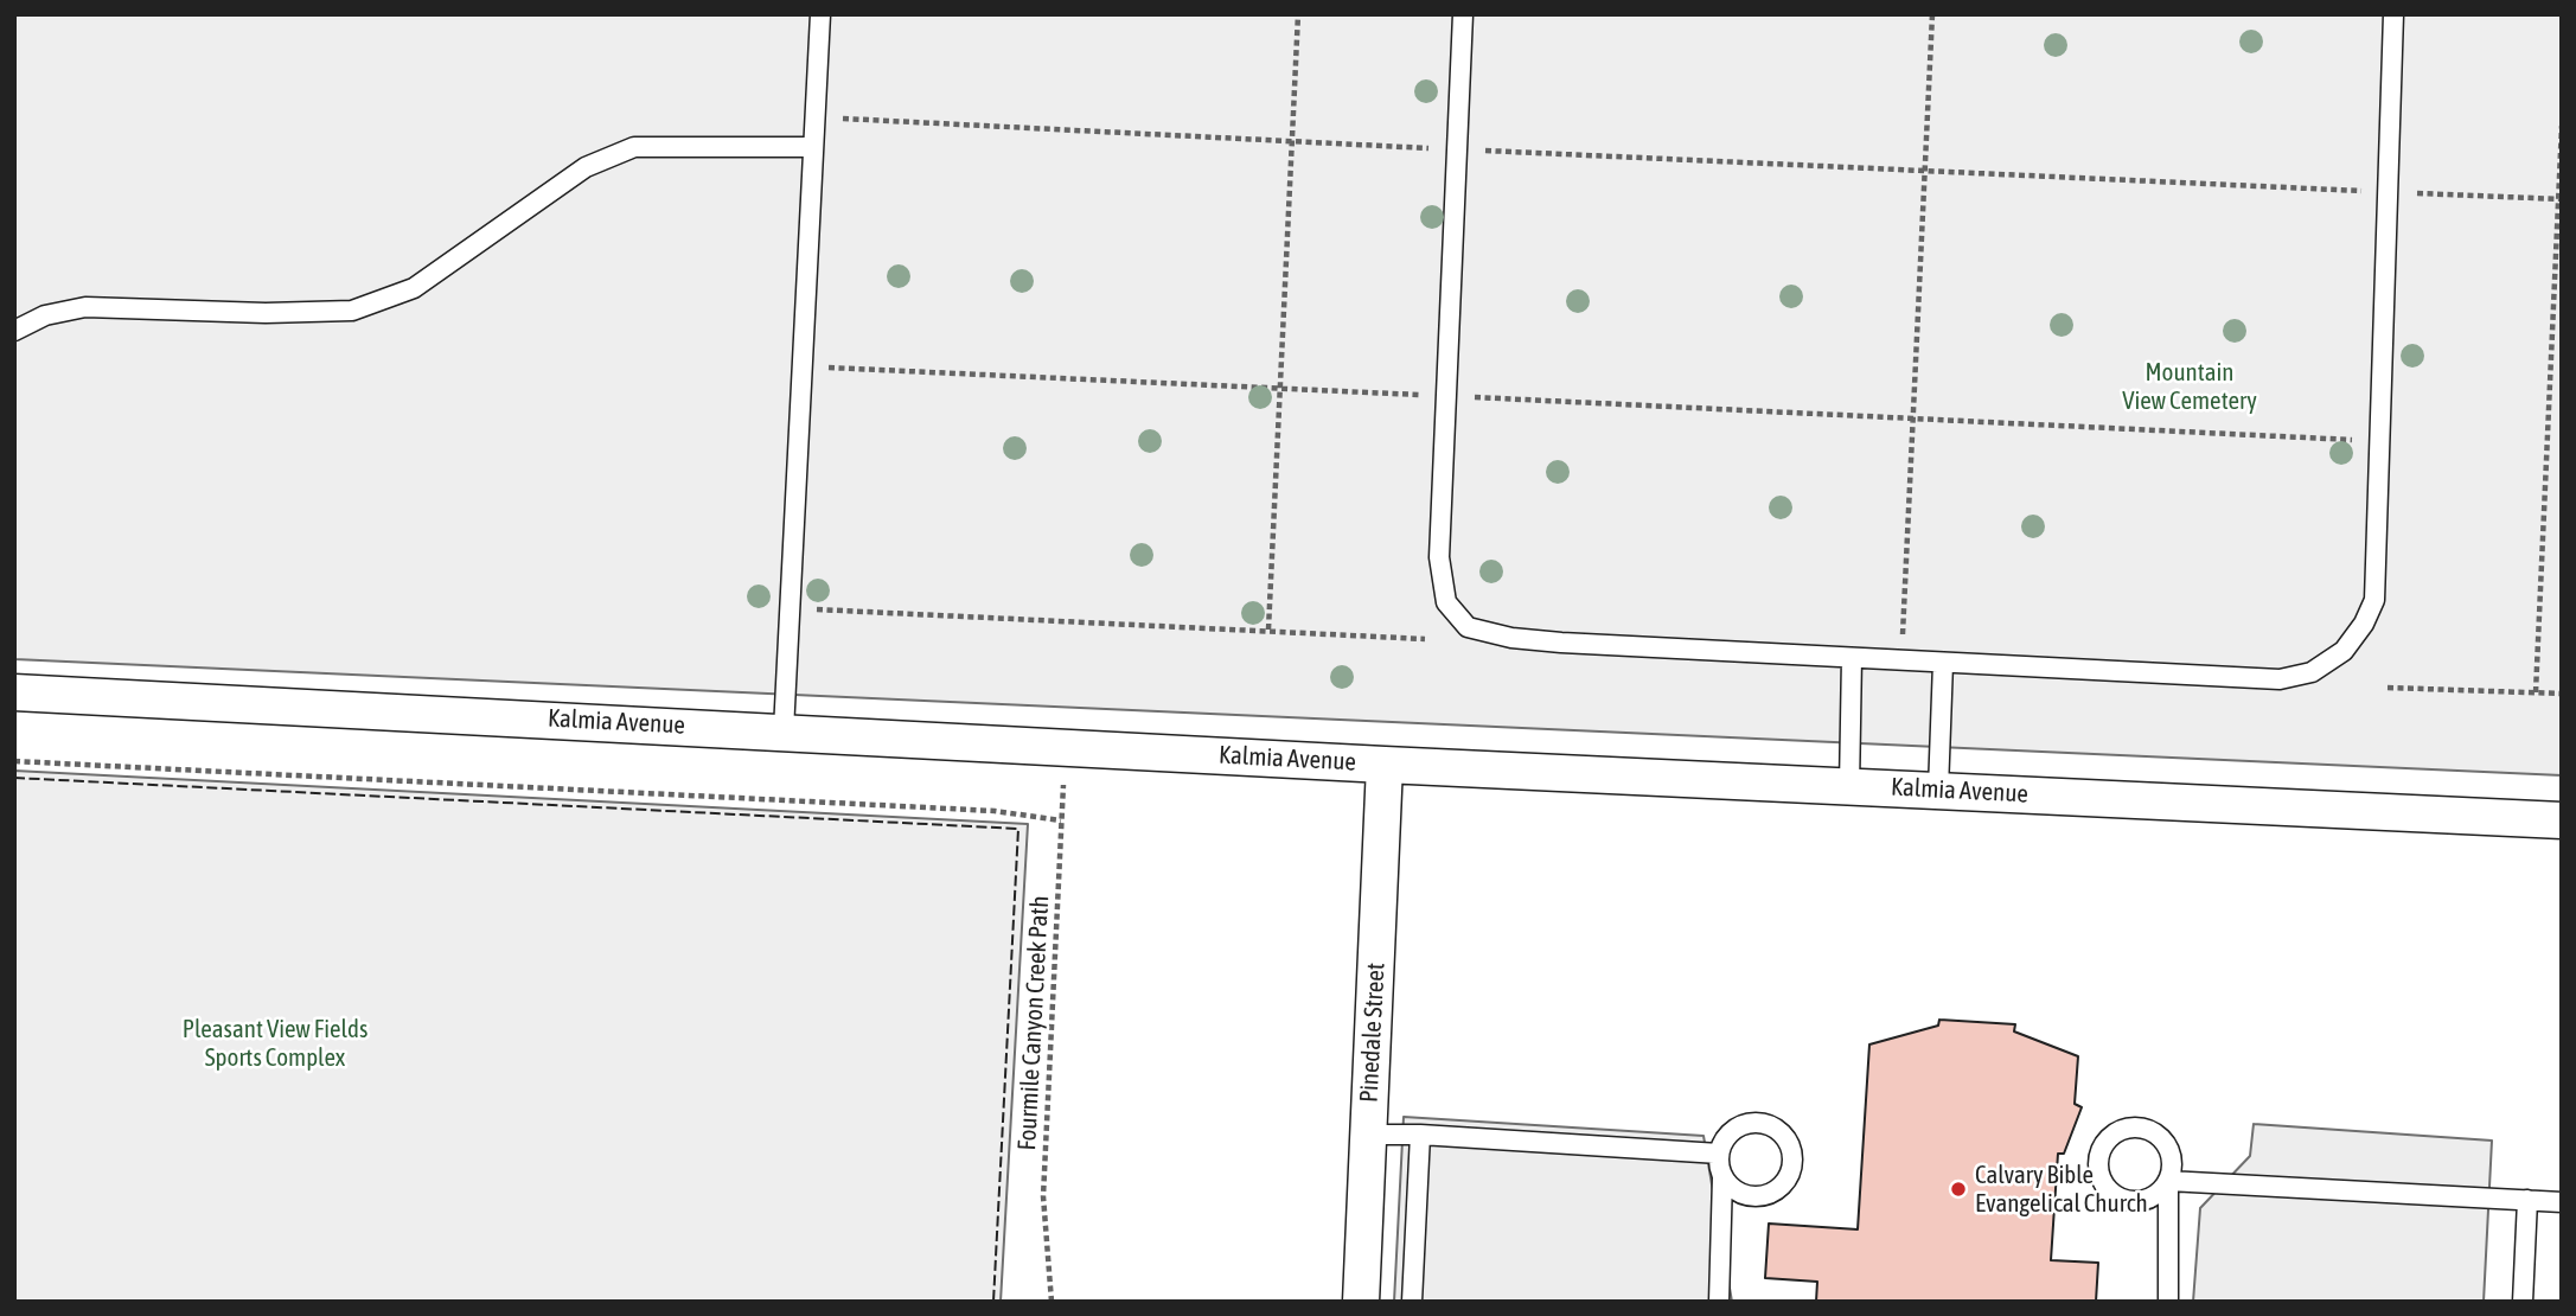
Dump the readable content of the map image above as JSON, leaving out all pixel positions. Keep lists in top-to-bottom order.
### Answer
{
  "streets": {
    "street": ["Kalmia Avenue", "Pinedale Street"],
    "path": ["Fourmile Canyon Creek Path"]
  },
  "crossings": [
    ["Kalmia Avenue", "Fourmile Canyon Creek Path"],
    ["Kalmia Avenue", "Pinedale Street"]
  ],
  "parks": ["Mountain View Cemetery", "Pleasant View Fields Sports Complex"],
  "places": ["Calvary Bible Evangelical Church"]
}
